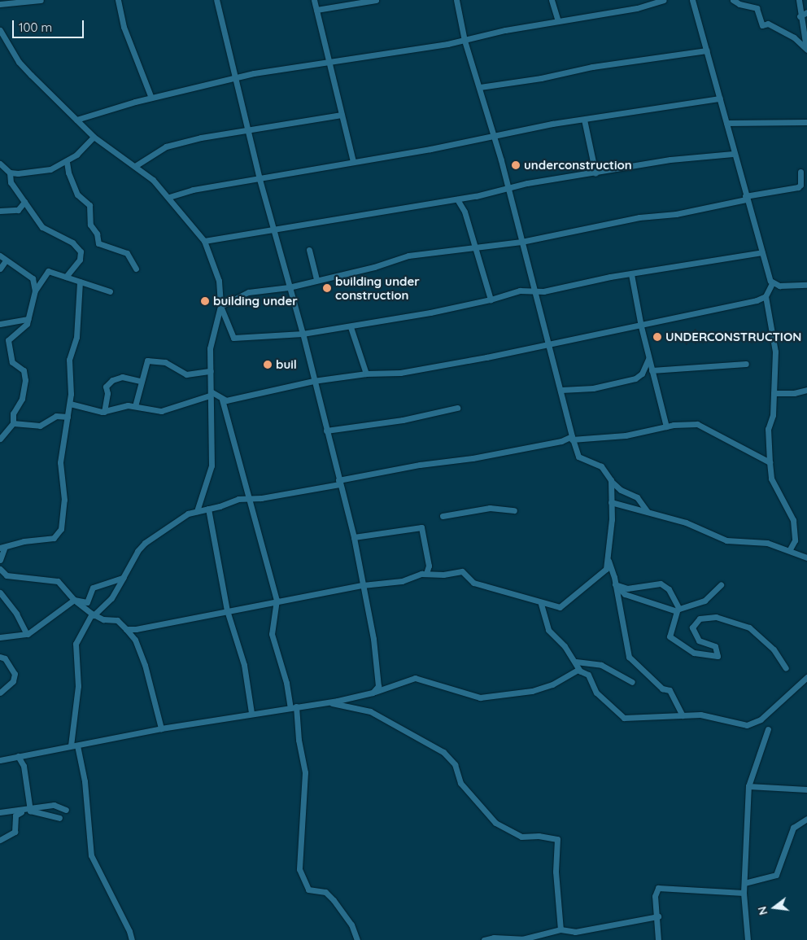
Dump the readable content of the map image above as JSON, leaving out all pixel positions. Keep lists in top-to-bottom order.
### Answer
{
  "places": [
    "underconstruction",
    "building under construction",
    "building under",
    "UNDERCONSTRUCTION",
    "buil"
  ],
  "scale_bar": "100 m",
  "north": "left"
}
